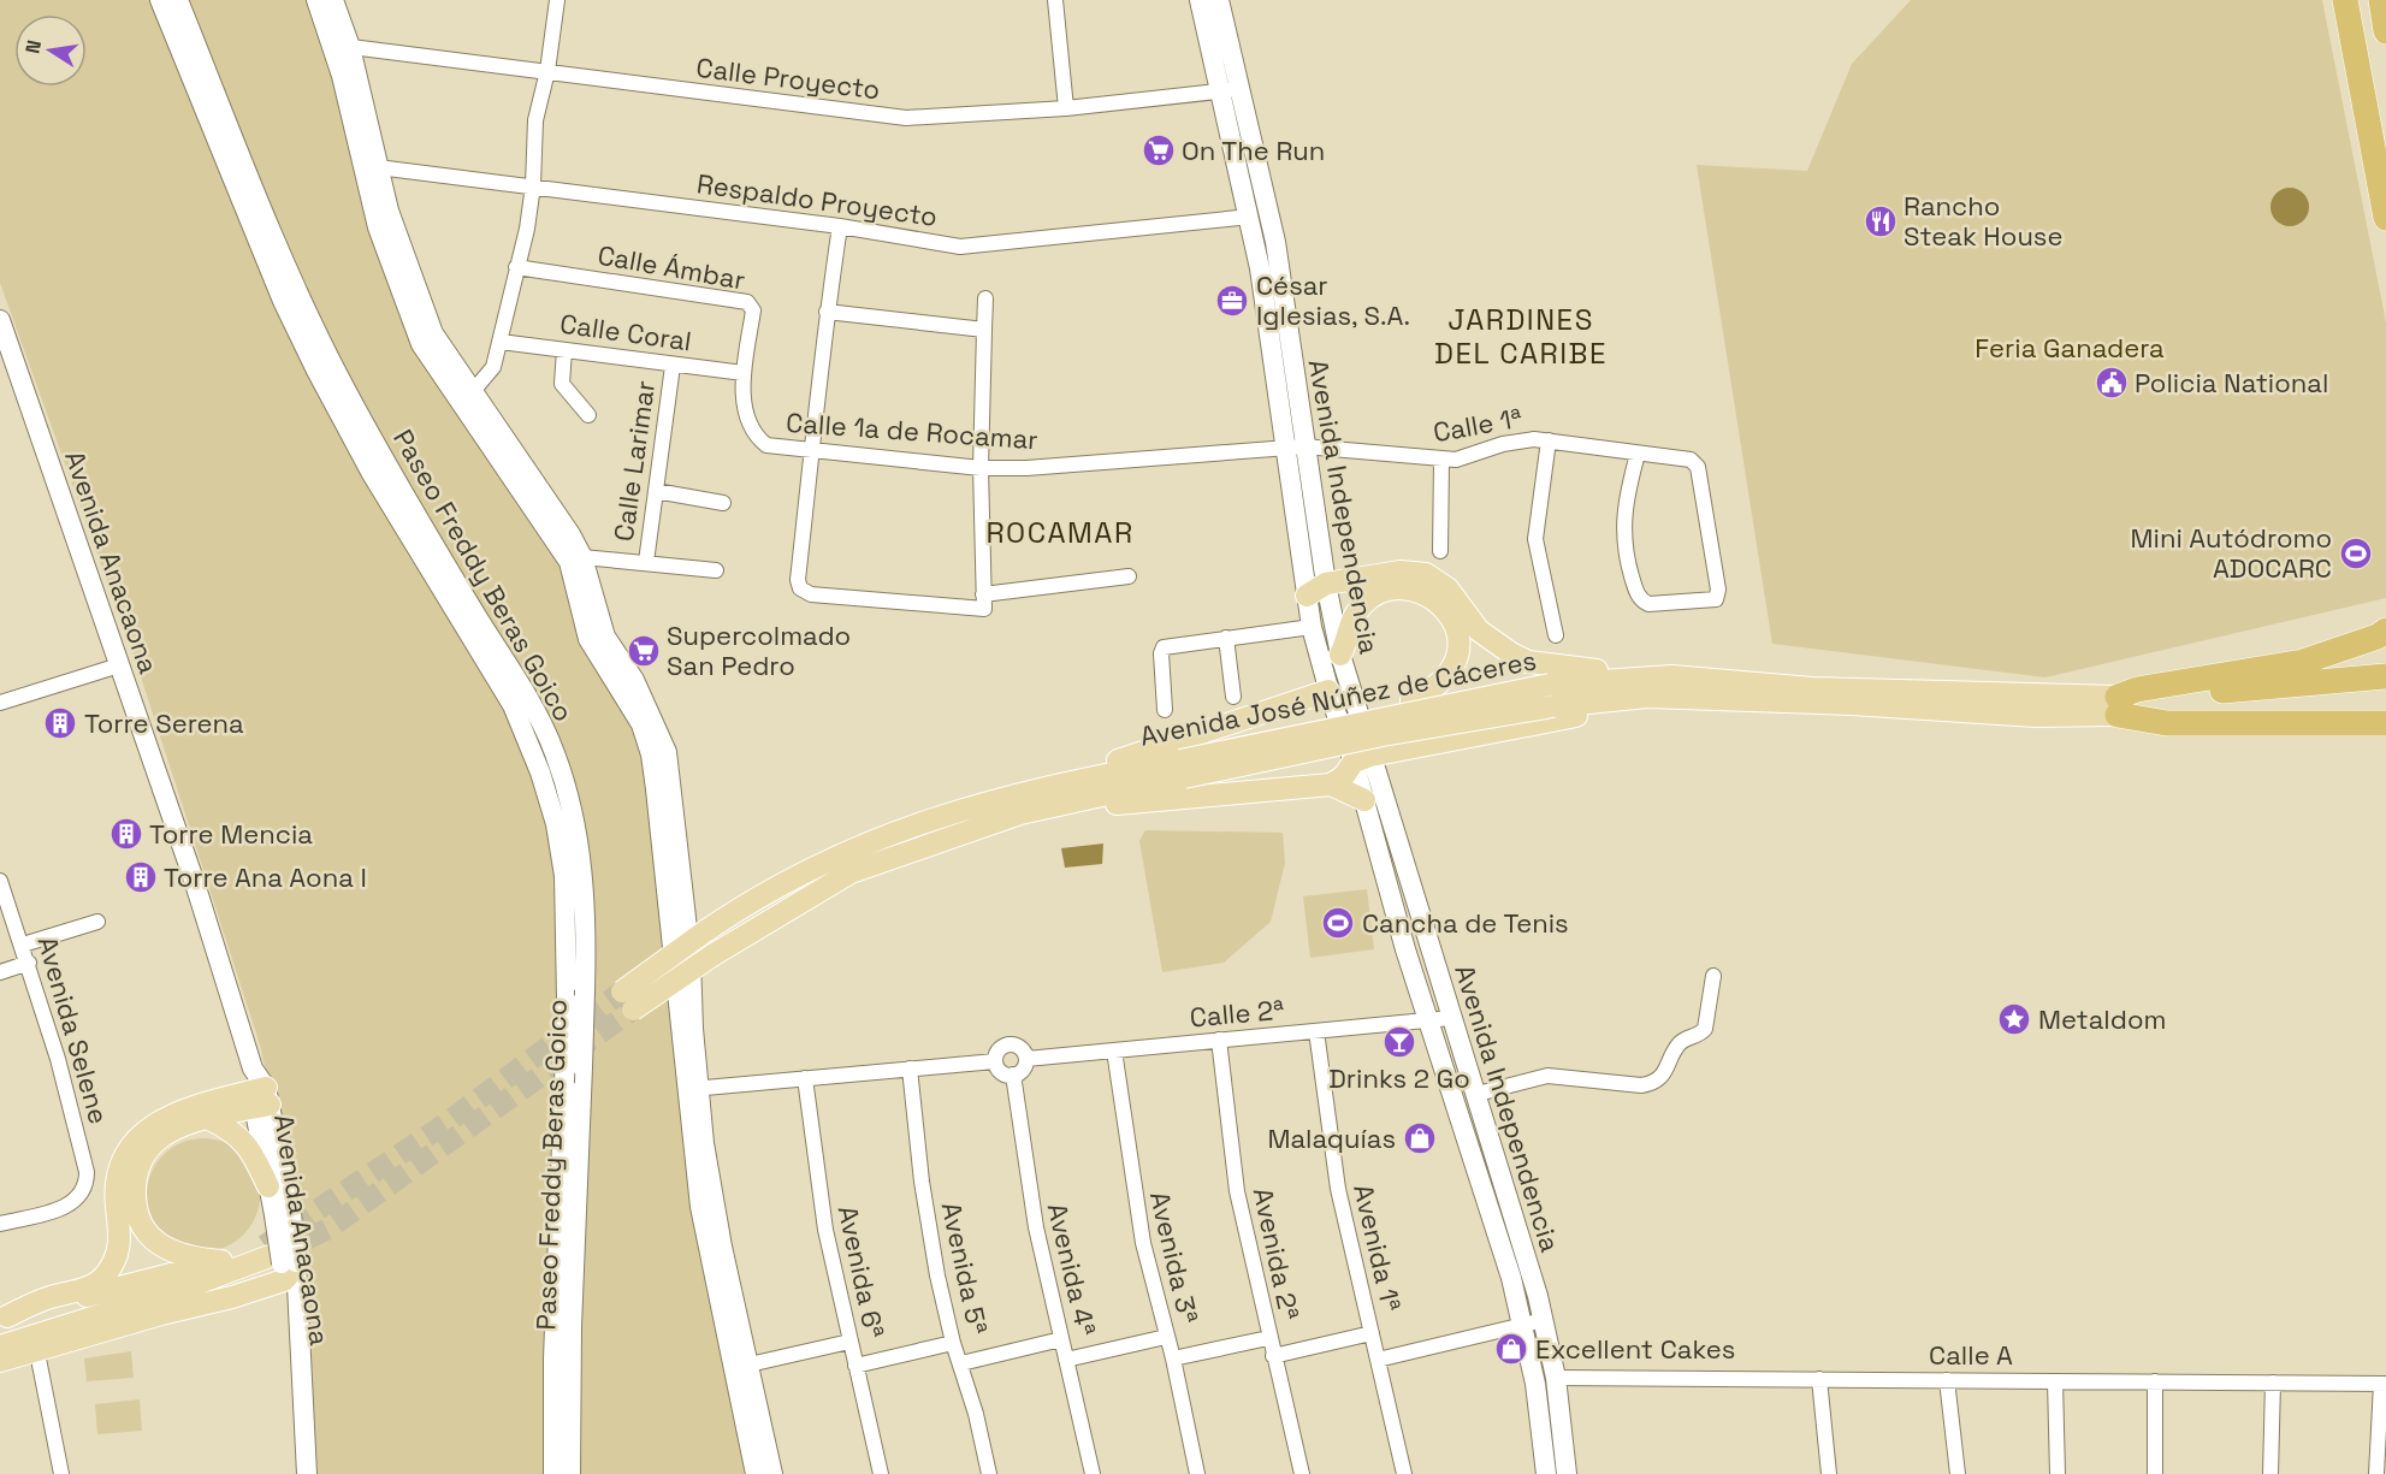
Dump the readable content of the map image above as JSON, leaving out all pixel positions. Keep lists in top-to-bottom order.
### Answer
{
  "streets": {
    "main road": [
      "Avenida Independencia",
      "Avenida Anacaona",
      "Paseo Freddy Beras Goico",
      "Avenida José Núñez de Cáceres"
    ],
    "street": [
      "Calle Proyecto",
      "Respaldo Proyecto",
      "Calle Ámbar",
      "Calle Coral",
      "Calle 1ª",
      "Calle 1a de Rocamar",
      "Calle Larimar",
      "Calle 2ª",
      "Avenida Selene",
      "Avenida 1ª",
      "Avenida 2ª",
      "Avenida 3ª",
      "Avenida 5ª",
      "Avenida 4ª",
      "Avenida 6ª",
      "Calle A"
    ]
  },
  "crossings": [
    ["Calle Proyecto", "Avenida Independencia"],
    ["Respaldo Proyecto", "Avenida Independencia"],
    ["Calle Ámbar", "Calle Coral"],
    ["Calle Ámbar", "Calle 1a de Rocamar"],
    ["Calle Coral", "Calle 1a de Rocamar"],
    ["Calle Coral", "Calle Larimar"],
    ["Calle 1ª", "Calle 1a de Rocamar"],
    ["Calle 1ª", "Avenida Independencia"],
    ["Calle 1a de Rocamar", "Avenida Independencia"],
    ["Avenida Independencia", "Calle 2ª"],
    ["Avenida Independencia", "Calle A"],
    ["Calle 2ª", "Avenida 1ª"],
    ["Calle 2ª", "Avenida 2ª"],
    ["Calle 2ª", "Avenida 3ª"],
    ["Calle 2ª", "Avenida 4ª"]
  ],
  "districts": ["JARDINES DEL CARIBE", "ROCAMAR"],
  "parks": ["Feria Ganadera"],
  "places": {
    "supermarket": ["On The Run", "Supercolmado San Pedro"],
    "restaurant": ["Rancho Steak House"],
    "office": ["César Iglesias, S.A."],
    "public building": ["Policia National"],
    "sports": ["Mini Autódromo ADOCARC", "Cancha de Tenis"],
    "building": ["Torre Serena", "Torre Mencia", "Torre Ana Aona I"],
    "place": ["Metaldom"],
    "bar": ["Drinks 2 Go"],
    "shop": ["Malaquías", "Excellent Cakes"]
  },
  "north": "left"
}
